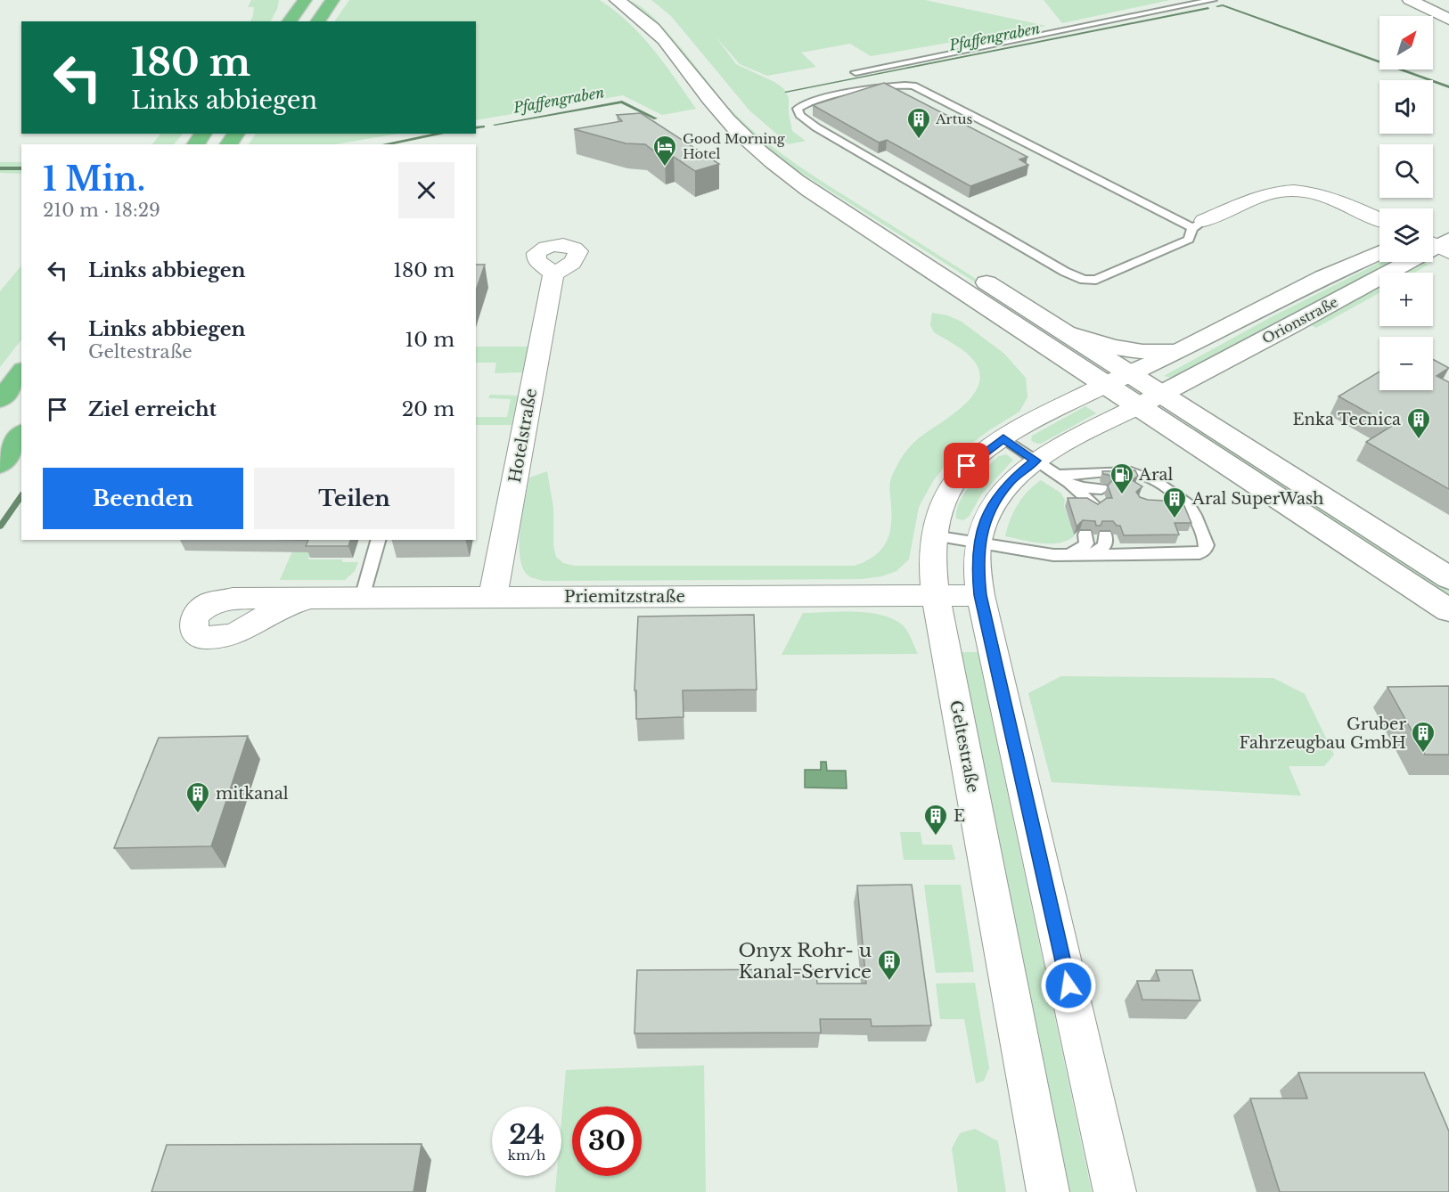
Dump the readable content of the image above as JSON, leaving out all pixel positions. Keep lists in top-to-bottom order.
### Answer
{
  "streets": {
    "main road": ["Orionstraße"],
    "street": ["Hotelstraße", "Priemitzstraße", "Geltestraße"]
  },
  "crossings": [
    ["Orionstraße", "Geltestraße"],
    ["Hotelstraße", "Priemitzstraße"],
    ["Priemitzstraße", "Geltestraße"]
  ],
  "water": ["Pfaffengraben"],
  "places": {
    "building": [
      "Artus",
      "Enka Tecnica",
      "Aral SuperWash",
      "Gruber Fahrzeugbau GmbH",
      "mitkanal",
      "E",
      "Onyx Rohr- u Kanal-Service"
    ],
    "hotel": ["Good Morning Hotel"],
    "fuel station": ["Aral"]
  },
  "north": "top right",
  "page": {
    "map_buttons": ["+", "−"],
    "turn": ["180 m", "Links abbiegen"],
    "heading": ["1 Min.", "210 m · 18:29"],
    "list": [
      {
        "name": "Links abbiegen",
        "value": "180 m"
      },
      {
        "name": "Links abbiegen",
        "note": "Geltestraße",
        "value": "10 m"
      },
      {
        "name": "Ziel erreicht",
        "value": "20 m"
      }
    ],
    "buttons": ["Beenden", "Teilen"],
    "speed": "24 km/h",
    "limit": "30"
  }
}
